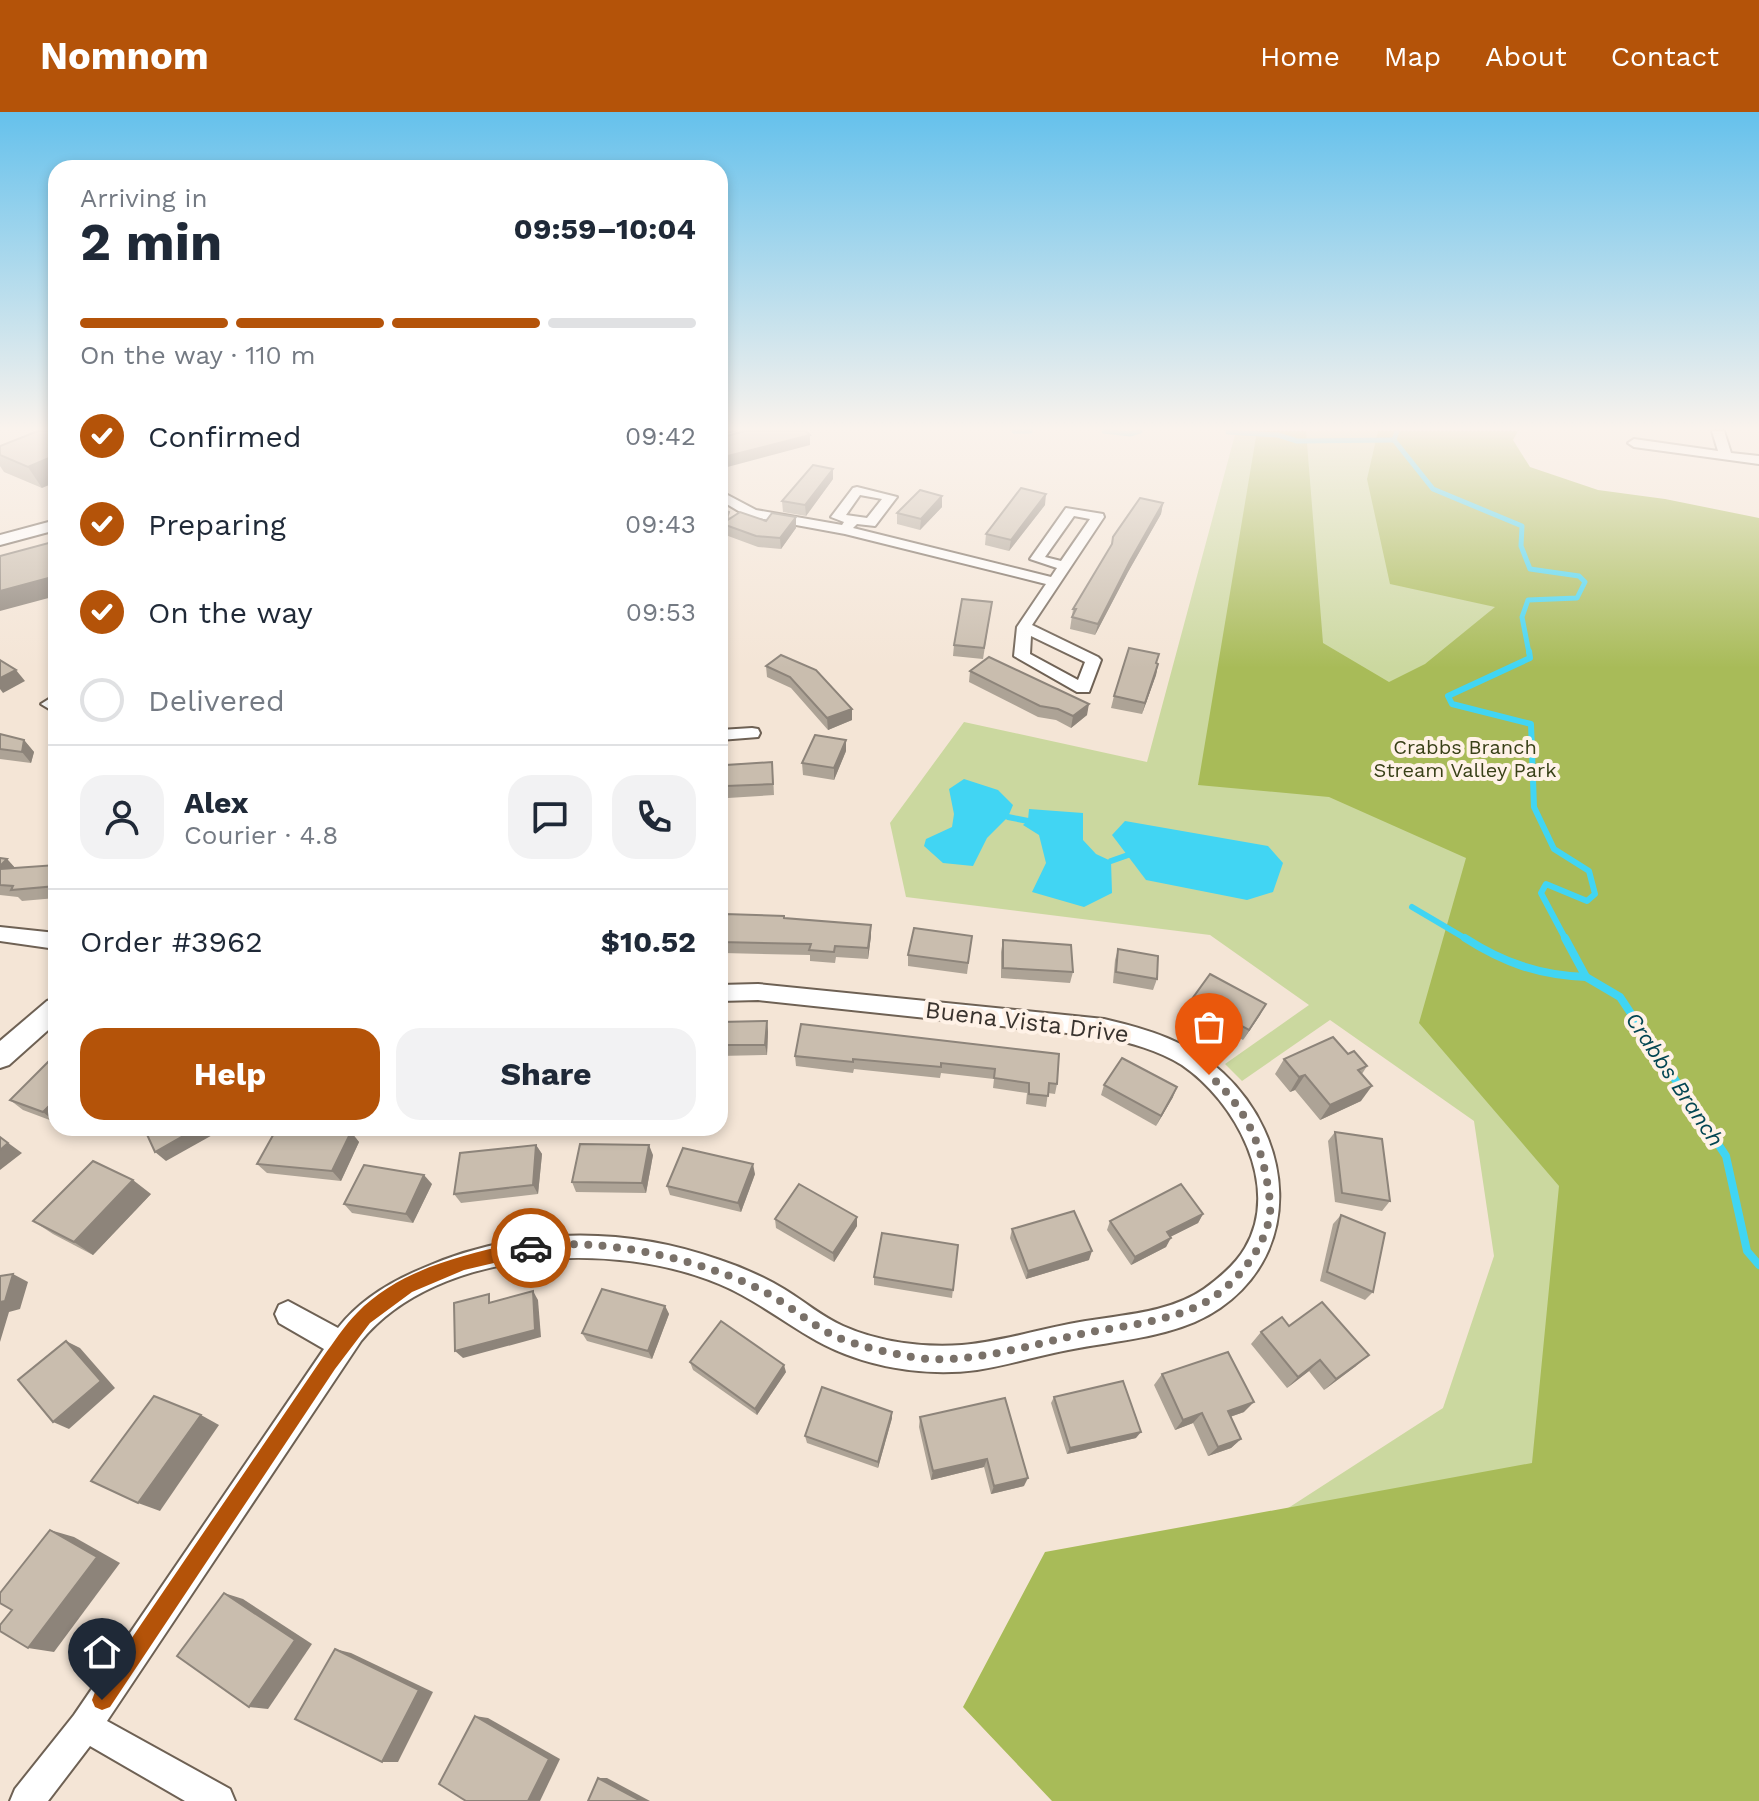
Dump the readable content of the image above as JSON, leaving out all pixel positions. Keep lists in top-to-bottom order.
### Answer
{
  "streets": {
    "street": ["Buena Vista Drive"]
  },
  "water": ["Crabbs Branch"],
  "parks": ["Crabbs Branch Stream Valley Park"],
  "page": {
    "header": "Nomnom",
    "nav": [
      "Home",
      "Map",
      "About",
      "Contact"
    ],
    "heading": ["2 min", "Arriving in", "09:59–10:04"],
    "panel": [
      "Alex",
      "Courier · 4.8",
      "Order #3962",
      "$10.52"
    ],
    "bar": "On the way · 110 m",
    "list": [
      ["Confirmed", "09:42"],
      ["Preparing", "09:43"],
      ["On the way", "09:53"],
      "Delivered"
    ],
    "buttons": ["Help", "Share"]
  }
}
